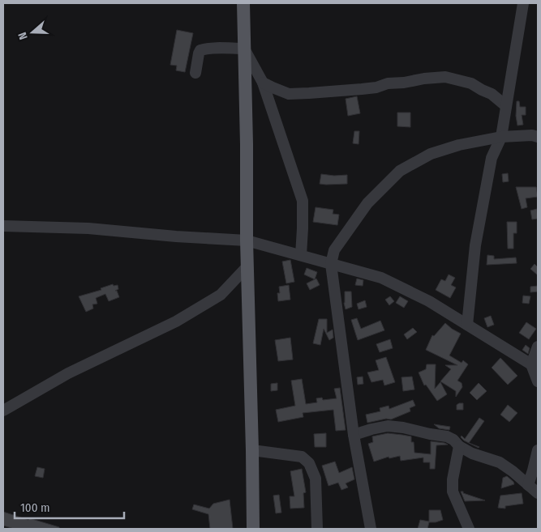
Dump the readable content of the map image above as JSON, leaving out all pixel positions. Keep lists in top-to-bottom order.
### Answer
{
  "scale_bar": "100 m",
  "north": "left"
}
